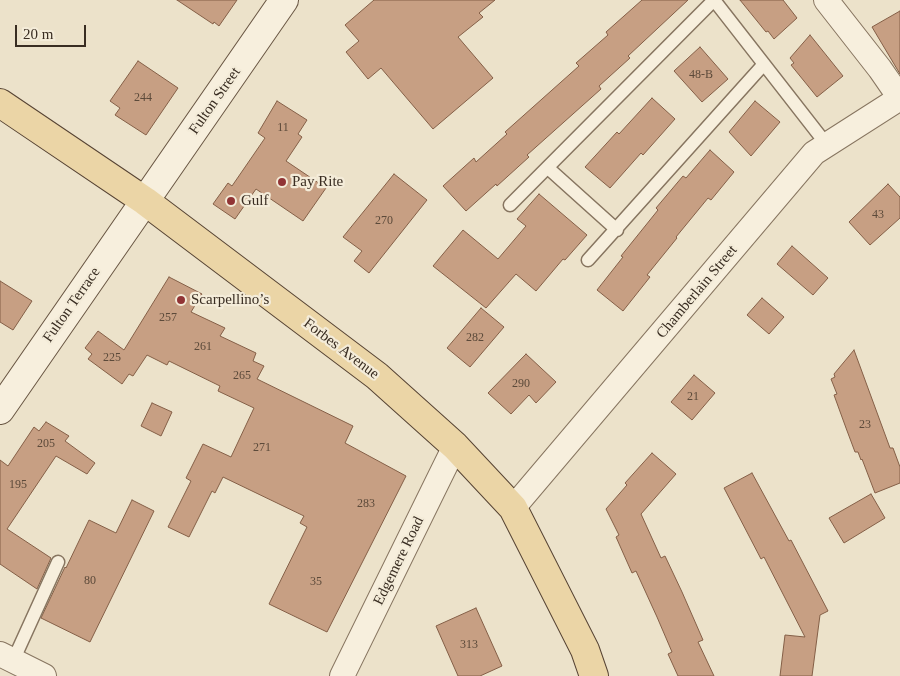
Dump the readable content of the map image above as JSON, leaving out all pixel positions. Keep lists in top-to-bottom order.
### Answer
{
  "streets": {
    "main road": ["Forbes Avenue"],
    "street": [
      "Fulton Street",
      "Chamberlain Street",
      "Fulton Terrace",
      "Edgemere Road"
    ]
  },
  "crossings": [
    ["Fulton Street", "Fulton Terrace"],
    ["Fulton Street", "Forbes Avenue"],
    ["Chamberlain Street", "Forbes Avenue"],
    ["Fulton Terrace", "Forbes Avenue"],
    ["Forbes Avenue", "Edgemere Road"]
  ],
  "places": ["Pay Rite", "Gulf", "Scarpellino’s"],
  "house_numbers": [
    "48-B",
    "244",
    "11",
    "43",
    "270",
    "257",
    "282",
    "261",
    "225",
    "265",
    "290",
    "21",
    "23",
    "205",
    "271",
    "195",
    "283",
    "80",
    "35",
    "313"
  ],
  "scale_bar": "20 m"
}
